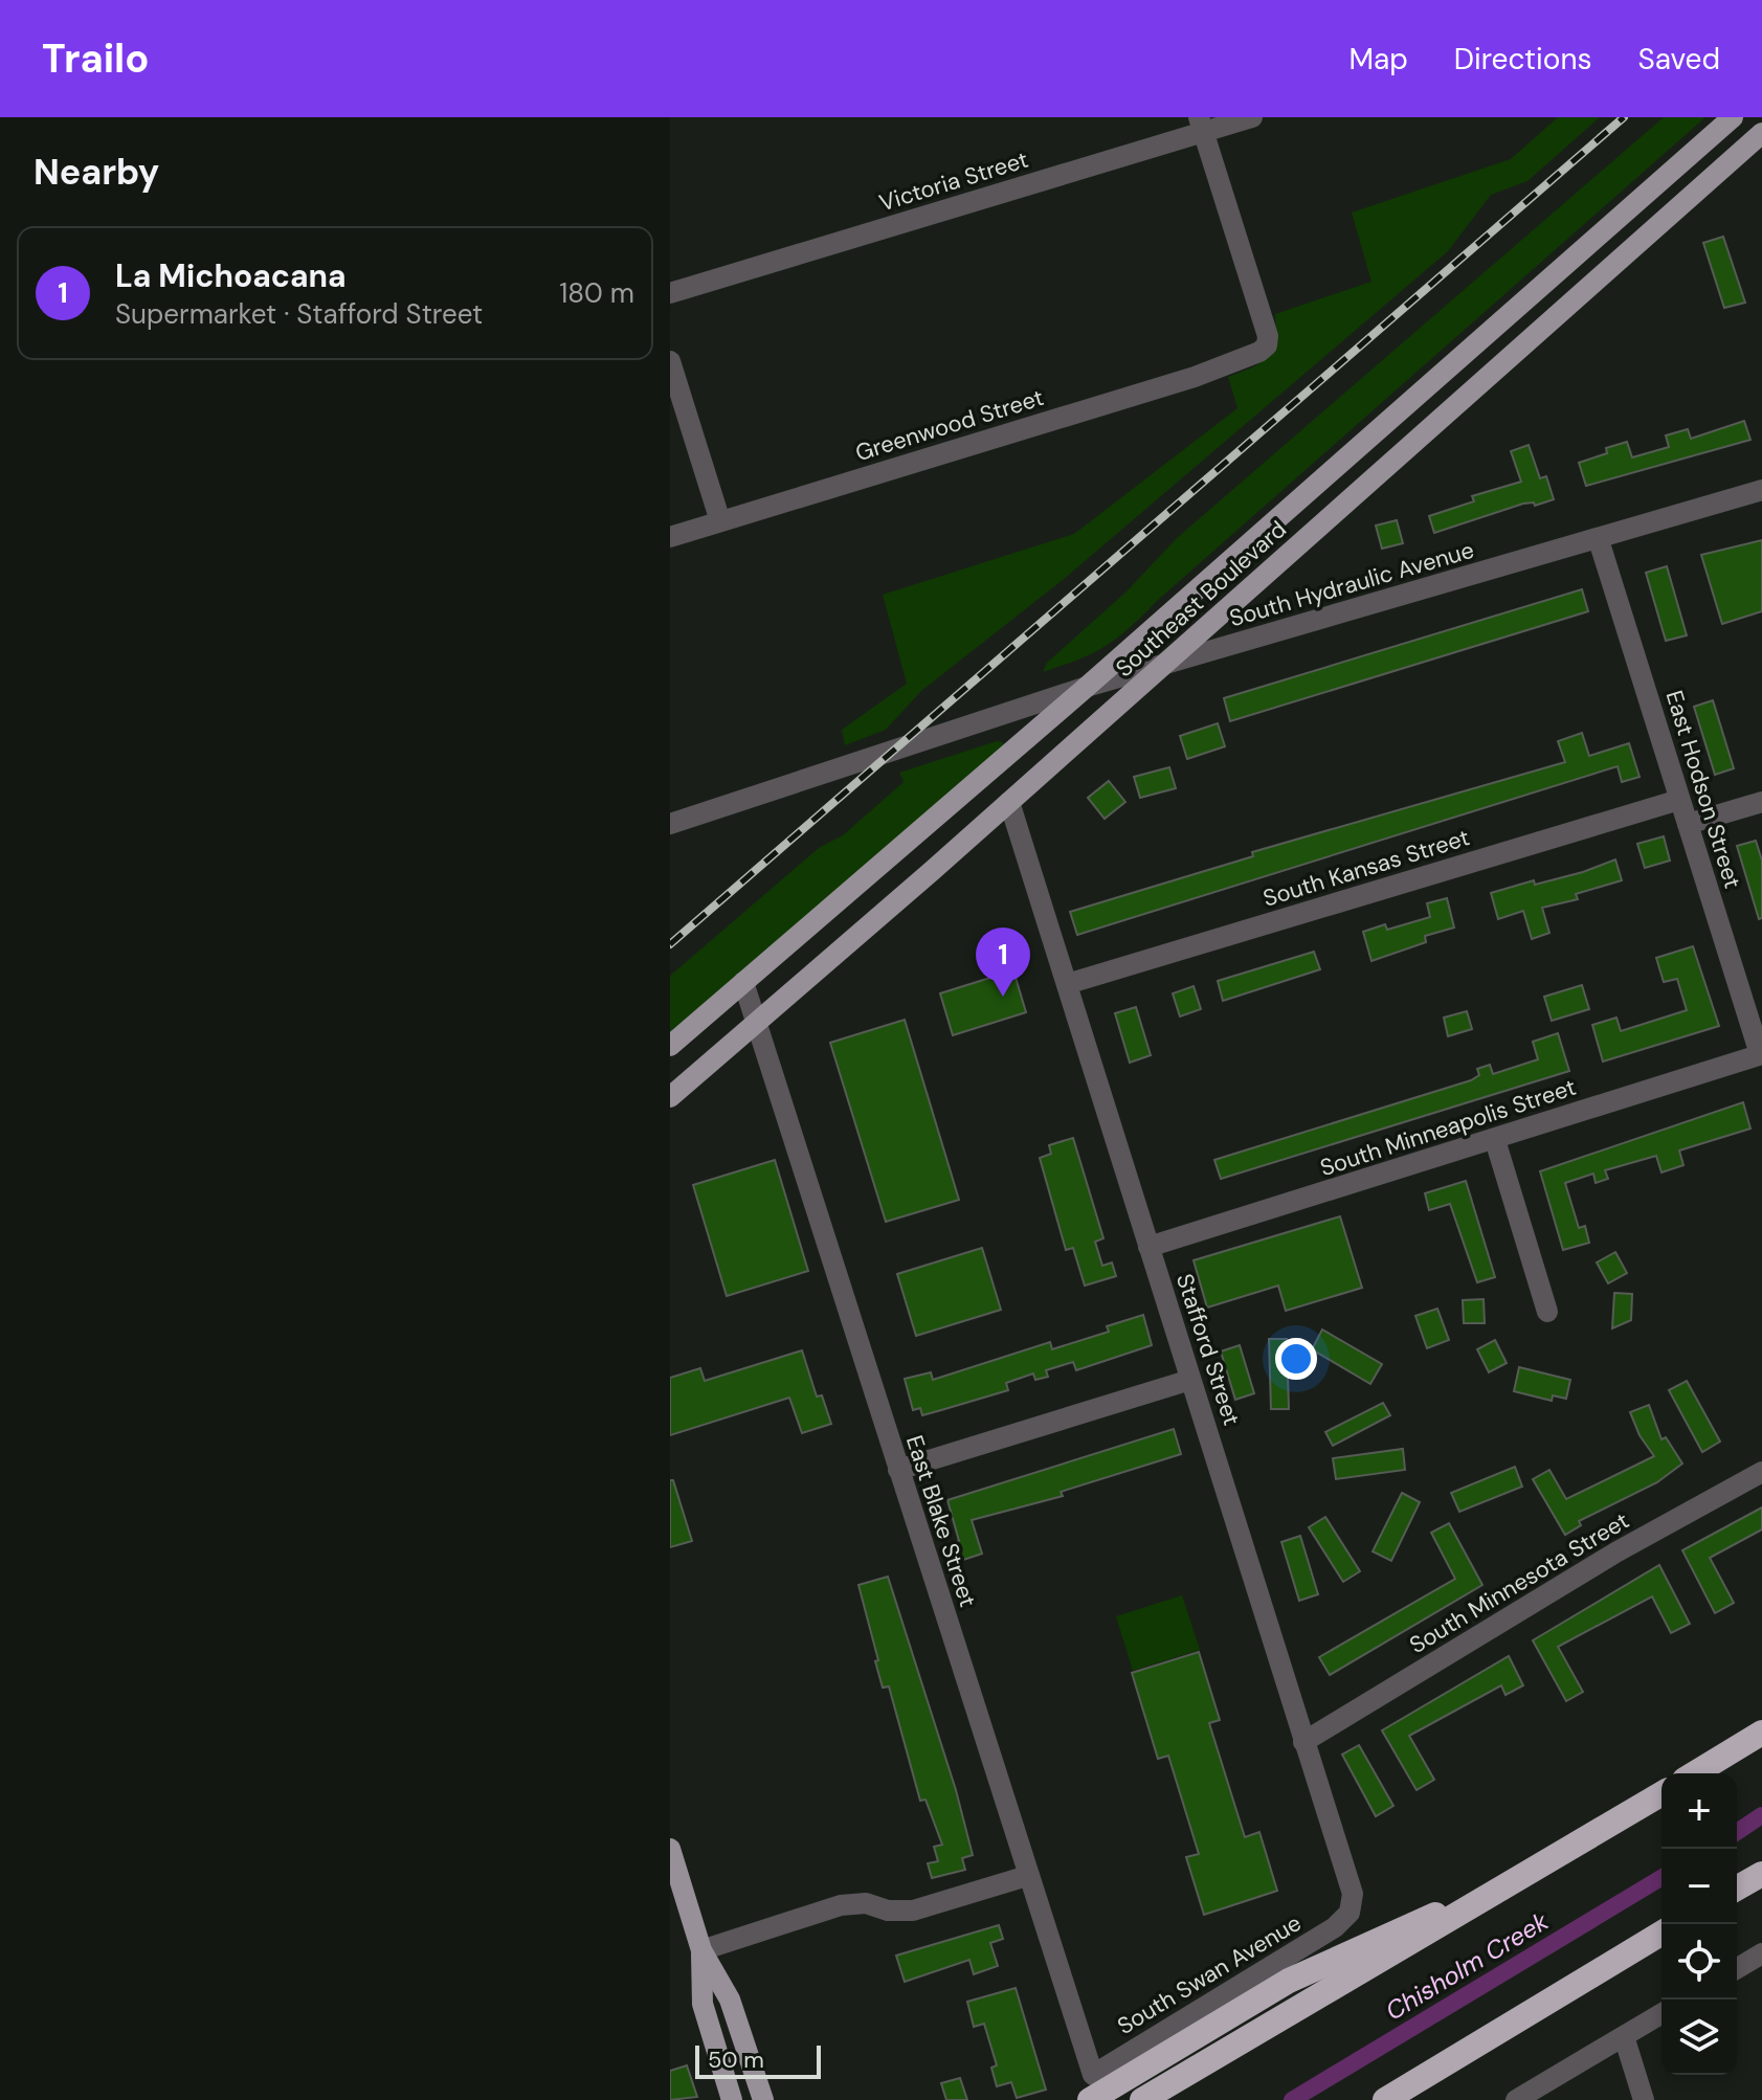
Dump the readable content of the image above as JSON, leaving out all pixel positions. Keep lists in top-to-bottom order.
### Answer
{
  "streets": {
    "main road": ["Southeast Boulevard"],
    "street": [
      "Victoria Street",
      "Greenwood Street",
      "South Hydraulic Avenue",
      "East Hodson Street",
      "South Kansas Street",
      "South Minneapolis Street",
      "Stafford Street",
      "East Blake Street",
      "South Minnesota Street",
      "South Swan Avenue"
    ]
  },
  "crossings": [
    ["Victoria Street", "Greenwood Street"],
    ["South Hydraulic Avenue", "Southeast Boulevard"],
    ["South Hydraulic Avenue", "East Hodson Street"],
    ["Southeast Boulevard", "Stafford Street"],
    ["Southeast Boulevard", "East Blake Street"],
    ["East Hodson Street", "South Kansas Street"],
    ["East Hodson Street", "South Minneapolis Street"],
    ["South Kansas Street", "Stafford Street"],
    ["South Minneapolis Street", "Stafford Street"],
    ["Stafford Street", "South Minnesota Street"],
    ["Stafford Street", "South Swan Avenue"],
    ["East Blake Street", "South Swan Avenue"]
  ],
  "water": ["Chisholm Creek"],
  "scale_bar": "50 m",
  "page": {
    "header": "Trailo",
    "nav": ["Map", "Directions", "Saved"],
    "heading": "Nearby",
    "list": [
      {
        "mark": "1",
        "name": "La Michoacana",
        "note": "Supermarket · Stafford Street",
        "value": "180 m"
      }
    ],
    "pins": "1",
    "map_buttons": ["+", "−"],
    "scale": "50 m"
  }
}
